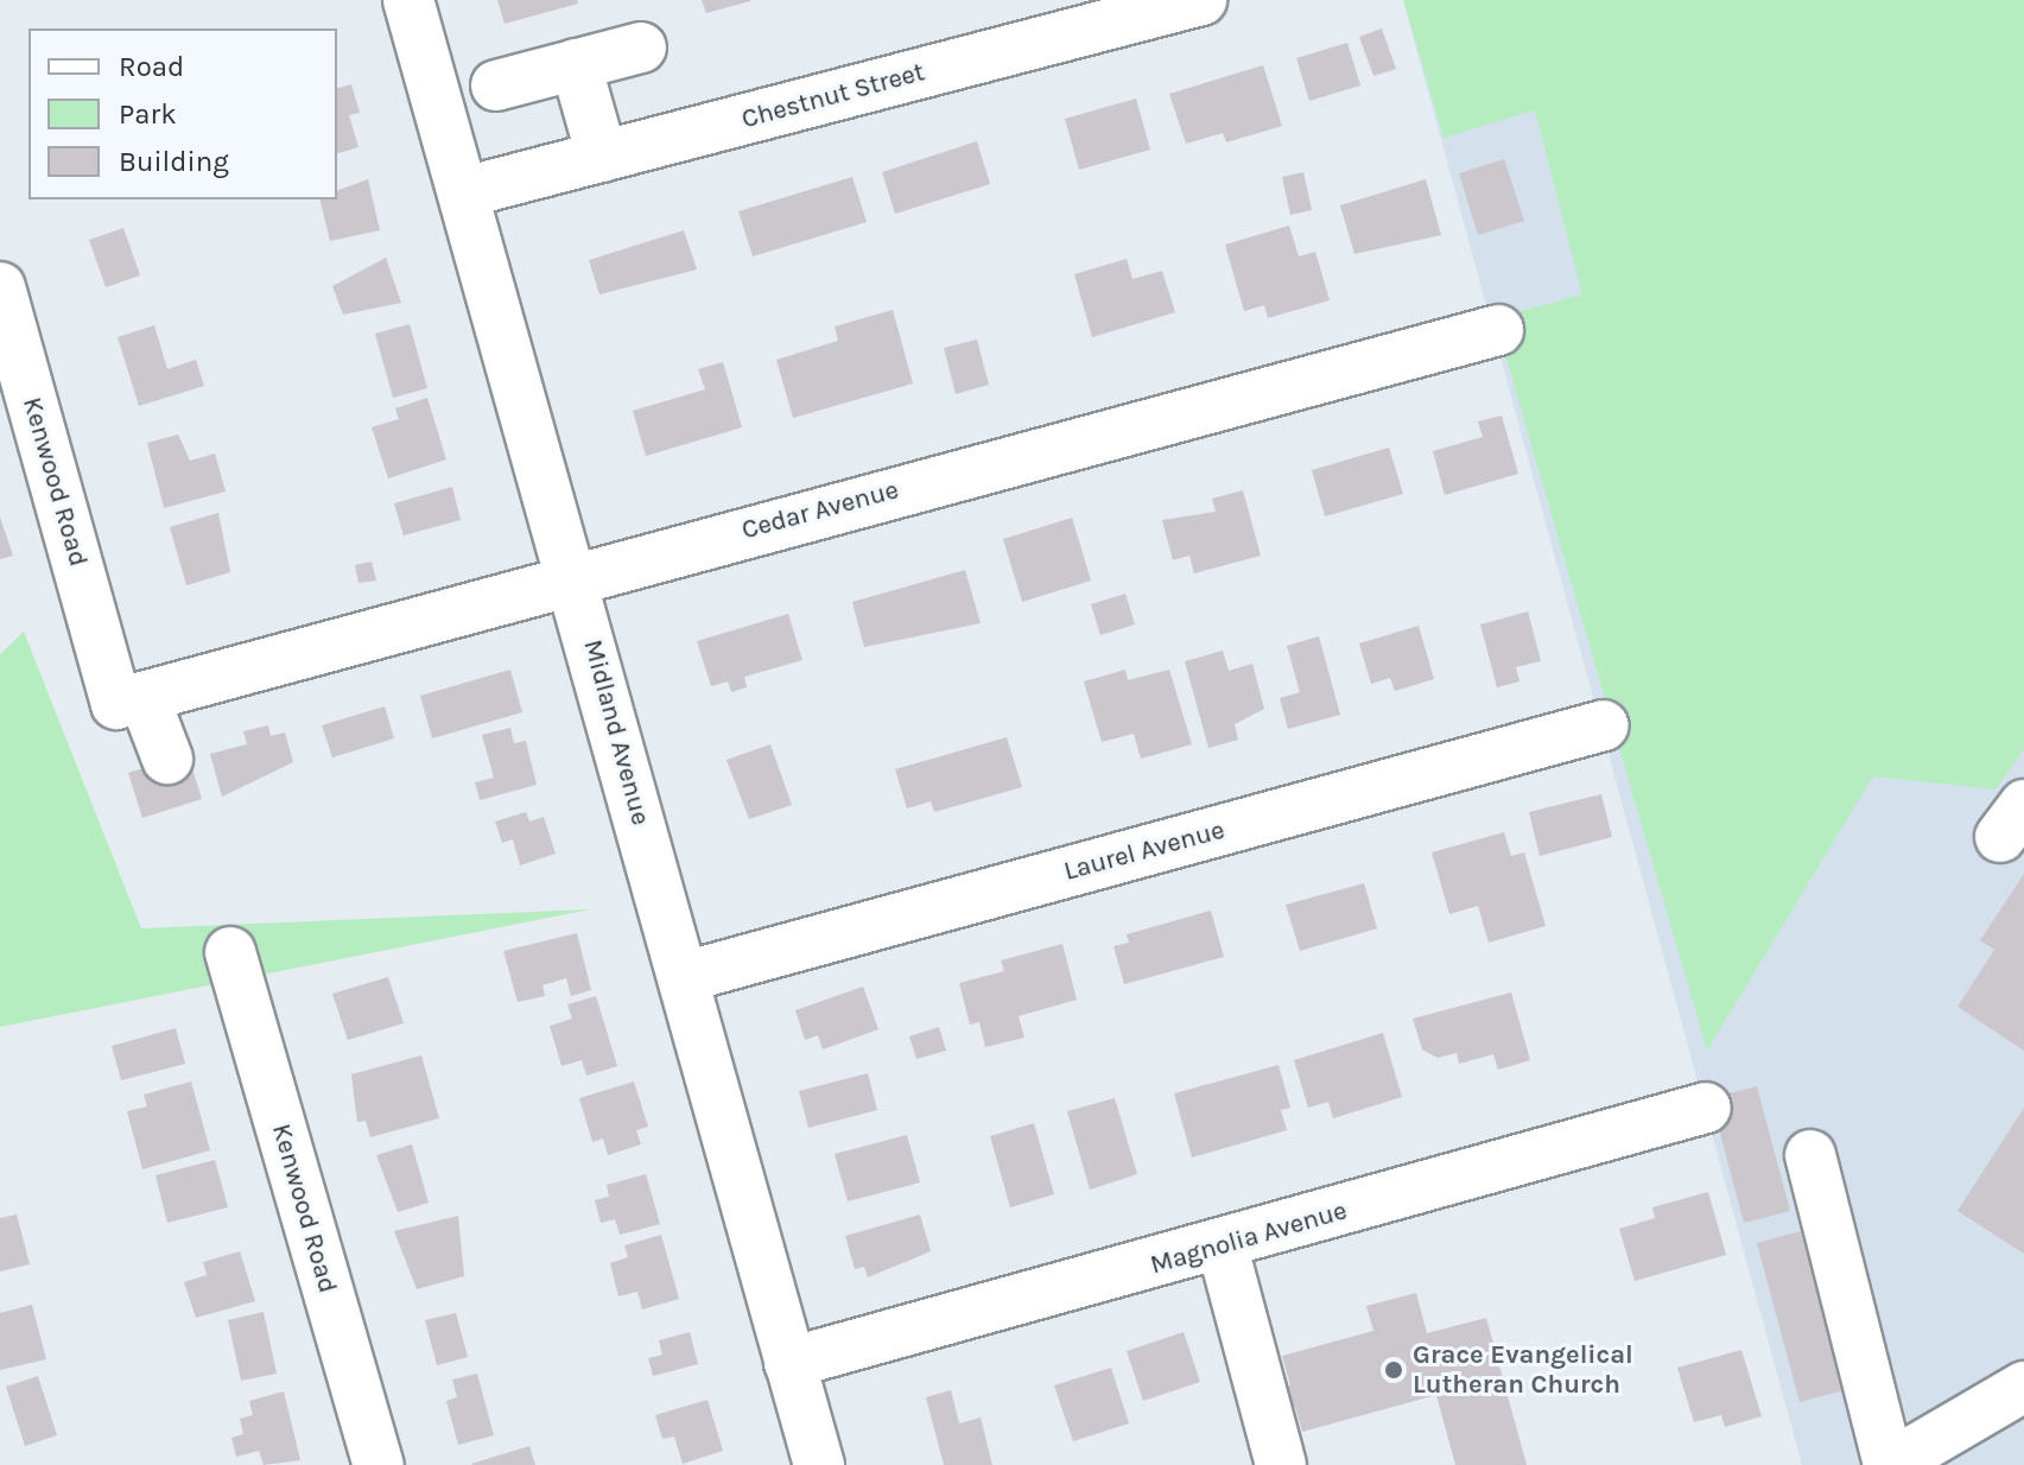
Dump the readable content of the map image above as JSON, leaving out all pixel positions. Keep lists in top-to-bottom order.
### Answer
{
  "streets": {
    "street": [
      "Chestnut Street",
      "Kenwood Road",
      "Cedar Avenue",
      "Midland Avenue",
      "Laurel Avenue",
      "Magnolia Avenue"
    ]
  },
  "crossings": [
    ["Chestnut Street", "Midland Avenue"],
    ["Kenwood Road", "Cedar Avenue"],
    ["Cedar Avenue", "Midland Avenue"],
    ["Midland Avenue", "Laurel Avenue"],
    ["Midland Avenue", "Magnolia Avenue"]
  ],
  "places": ["Grace Evangelical Lutheran Church"],
  "legend": ["Road", "Park", "Building"]
}
